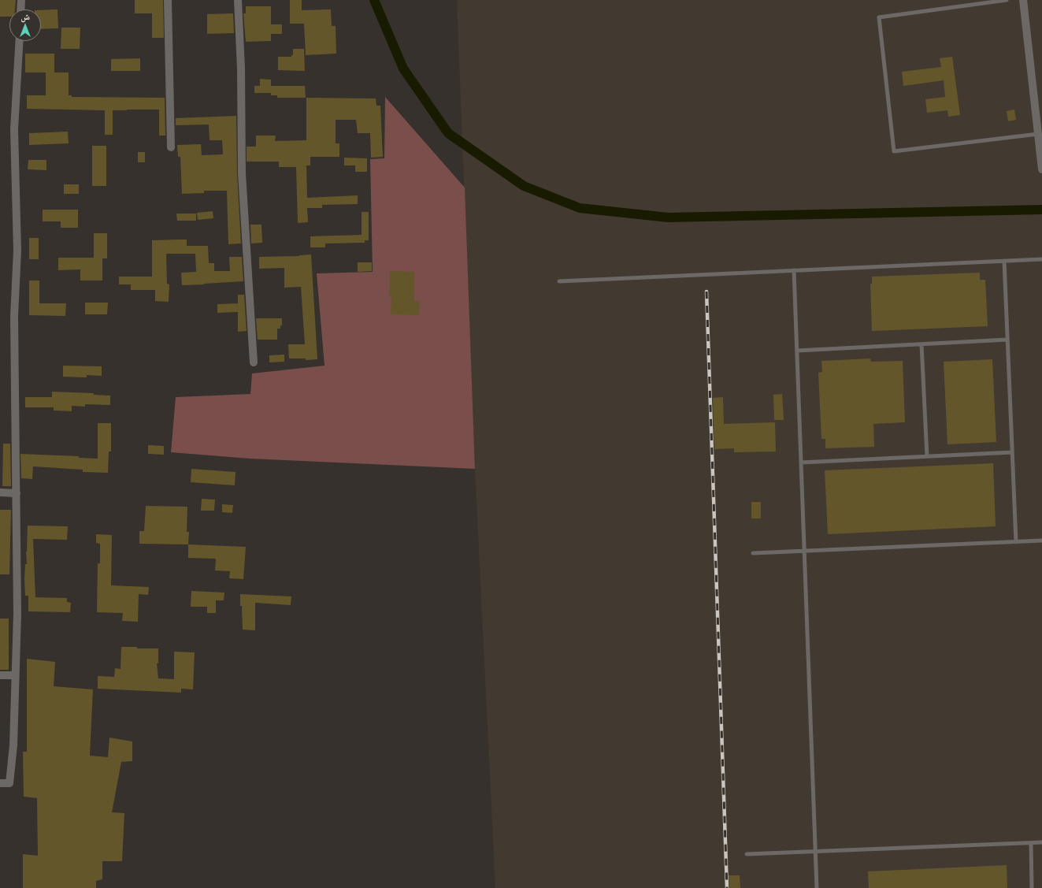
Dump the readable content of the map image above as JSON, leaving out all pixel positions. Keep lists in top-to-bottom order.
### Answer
{
  "north": "top"
}
